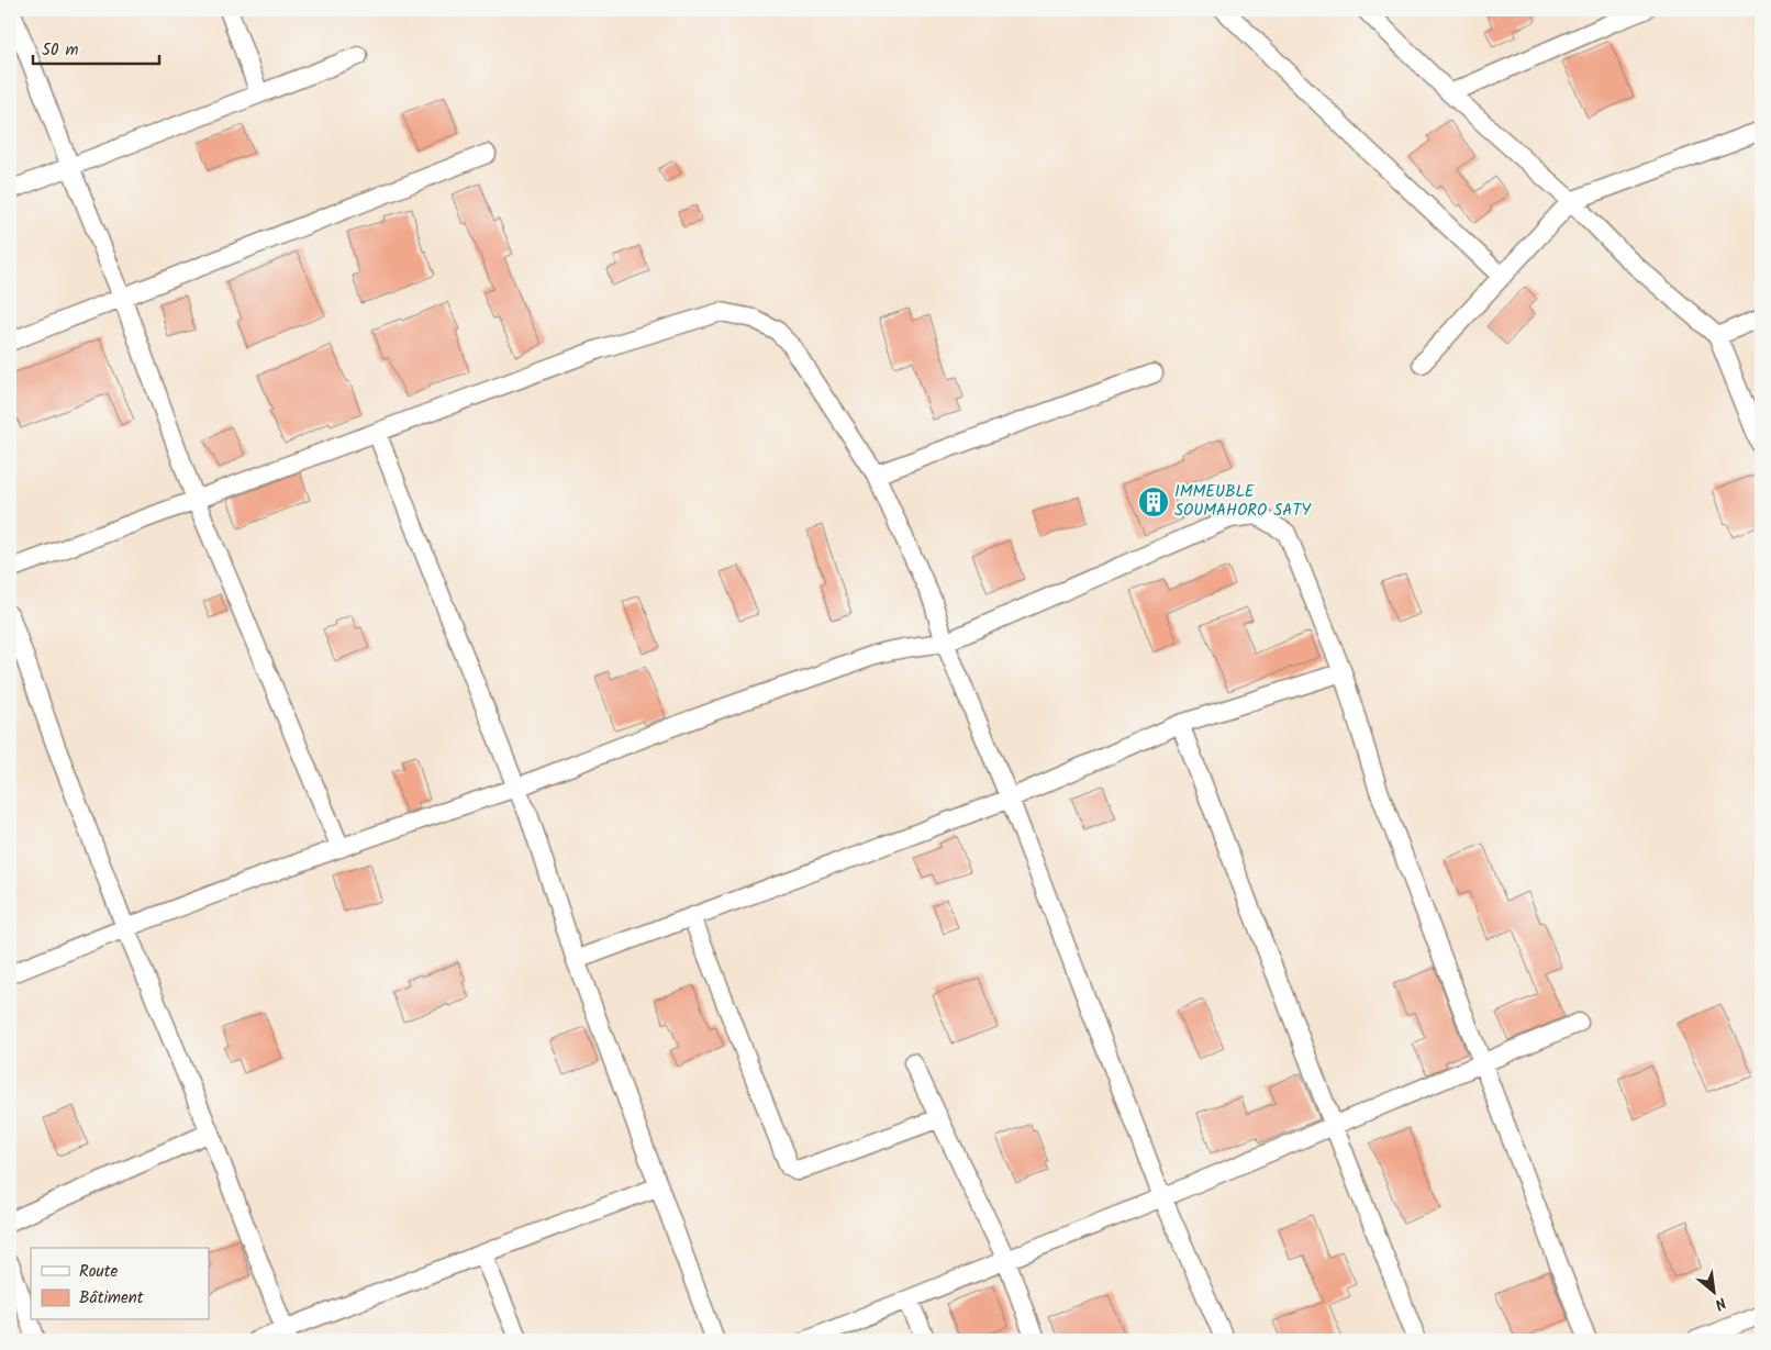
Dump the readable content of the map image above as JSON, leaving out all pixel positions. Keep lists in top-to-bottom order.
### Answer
{
  "places": {
    "building": ["IMMEUBLE SOUMAHORO SATY"]
  },
  "legend": ["Route", "Bâtiment"],
  "scale_bar": "50 m",
  "north": "bottom right"
}
